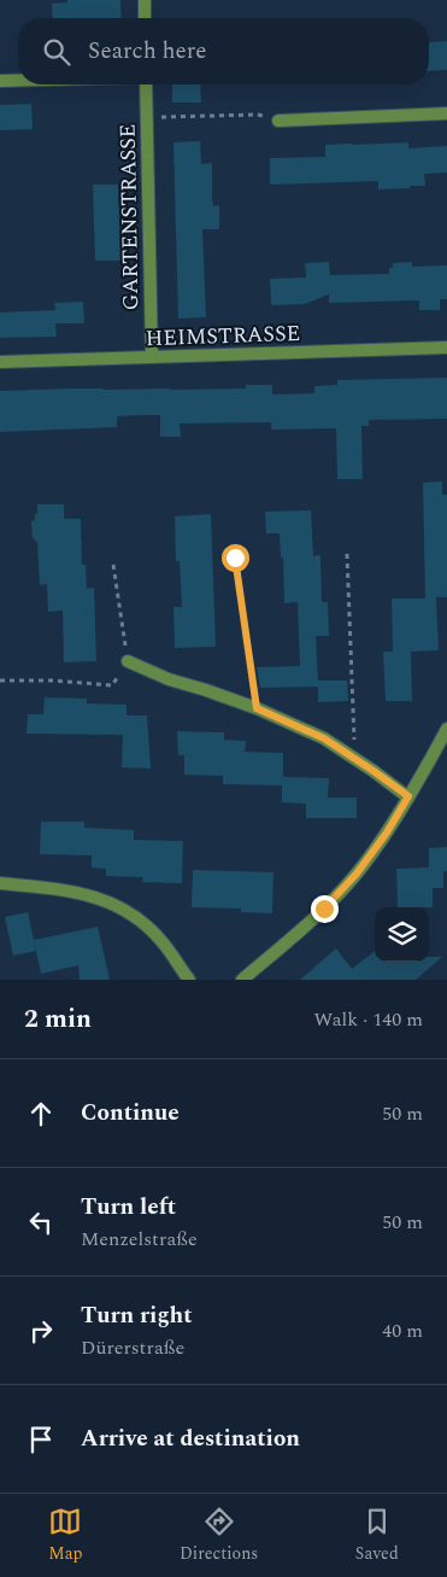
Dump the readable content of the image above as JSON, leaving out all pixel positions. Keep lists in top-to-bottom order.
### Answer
{
  "streets": {
    "street": ["GARTENSTRASSE", "HEIMSTRASSE"]
  },
  "crossings": [
    ["GARTENSTRASSE", "HEIMSTRASSE"]
  ],
  "page": {
    "search": "Search here",
    "heading": ["2 min", "Walk · 140 m"],
    "list": [
      ["Continue", "50 m"],
      ["Turn left", "Menzelstraße", "50 m"],
      ["Turn right", "Dürerstraße", "40 m"],
      "Arrive at destination"
    ],
    "nav": ["Map", "Directions", "Saved"]
  }
}
